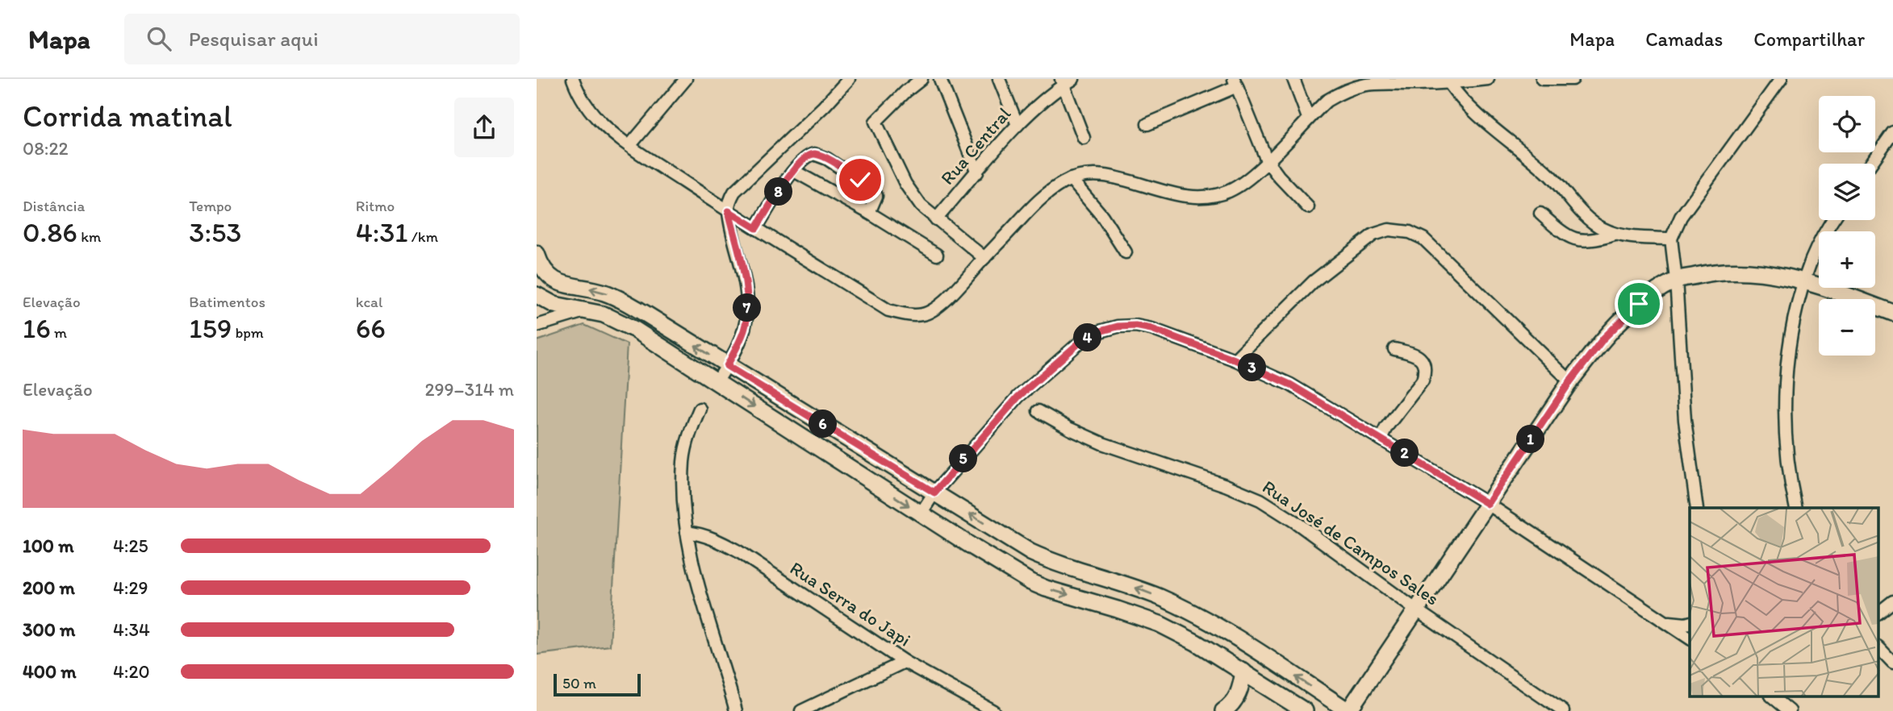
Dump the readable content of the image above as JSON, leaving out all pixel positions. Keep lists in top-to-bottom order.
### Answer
{
  "streets": {
    "street": ["Rua Central", "Rua José de Campos Sales", "Rua Serra do Japi"]
  },
  "scale_bar": "50 m",
  "page": {
    "header": "Mapa",
    "search": "Pesquisar aqui",
    "nav": ["Mapa", "Camadas", "Compartilhar"],
    "heading": ["Corrida matinal", "08:22"],
    "map_buttons": ["+", "−"],
    "stats": [
      ["Distância", "0.86 km"],
      ["Tempo", "3:53"],
      ["Ritmo", "4:31 /km"],
      ["Elevação", "16 m"],
      ["Batimentos", "159 bpm"],
      ["kcal", "66"]
    ],
    "pins": [
      "8",
      "7",
      "4",
      "3",
      "6",
      "1",
      "2",
      "5"
    ],
    "chart": ["Elevação", "299–314 m"],
    "list": [
      {
        "name": "100 m",
        "note": "4:25"
      },
      {
        "name": "200 m",
        "note": "4:29"
      },
      {
        "name": "300 m",
        "note": "4:34"
      },
      {
        "name": "400 m",
        "note": "4:20"
      }
    ],
    "scale": "50 m"
  }
}
